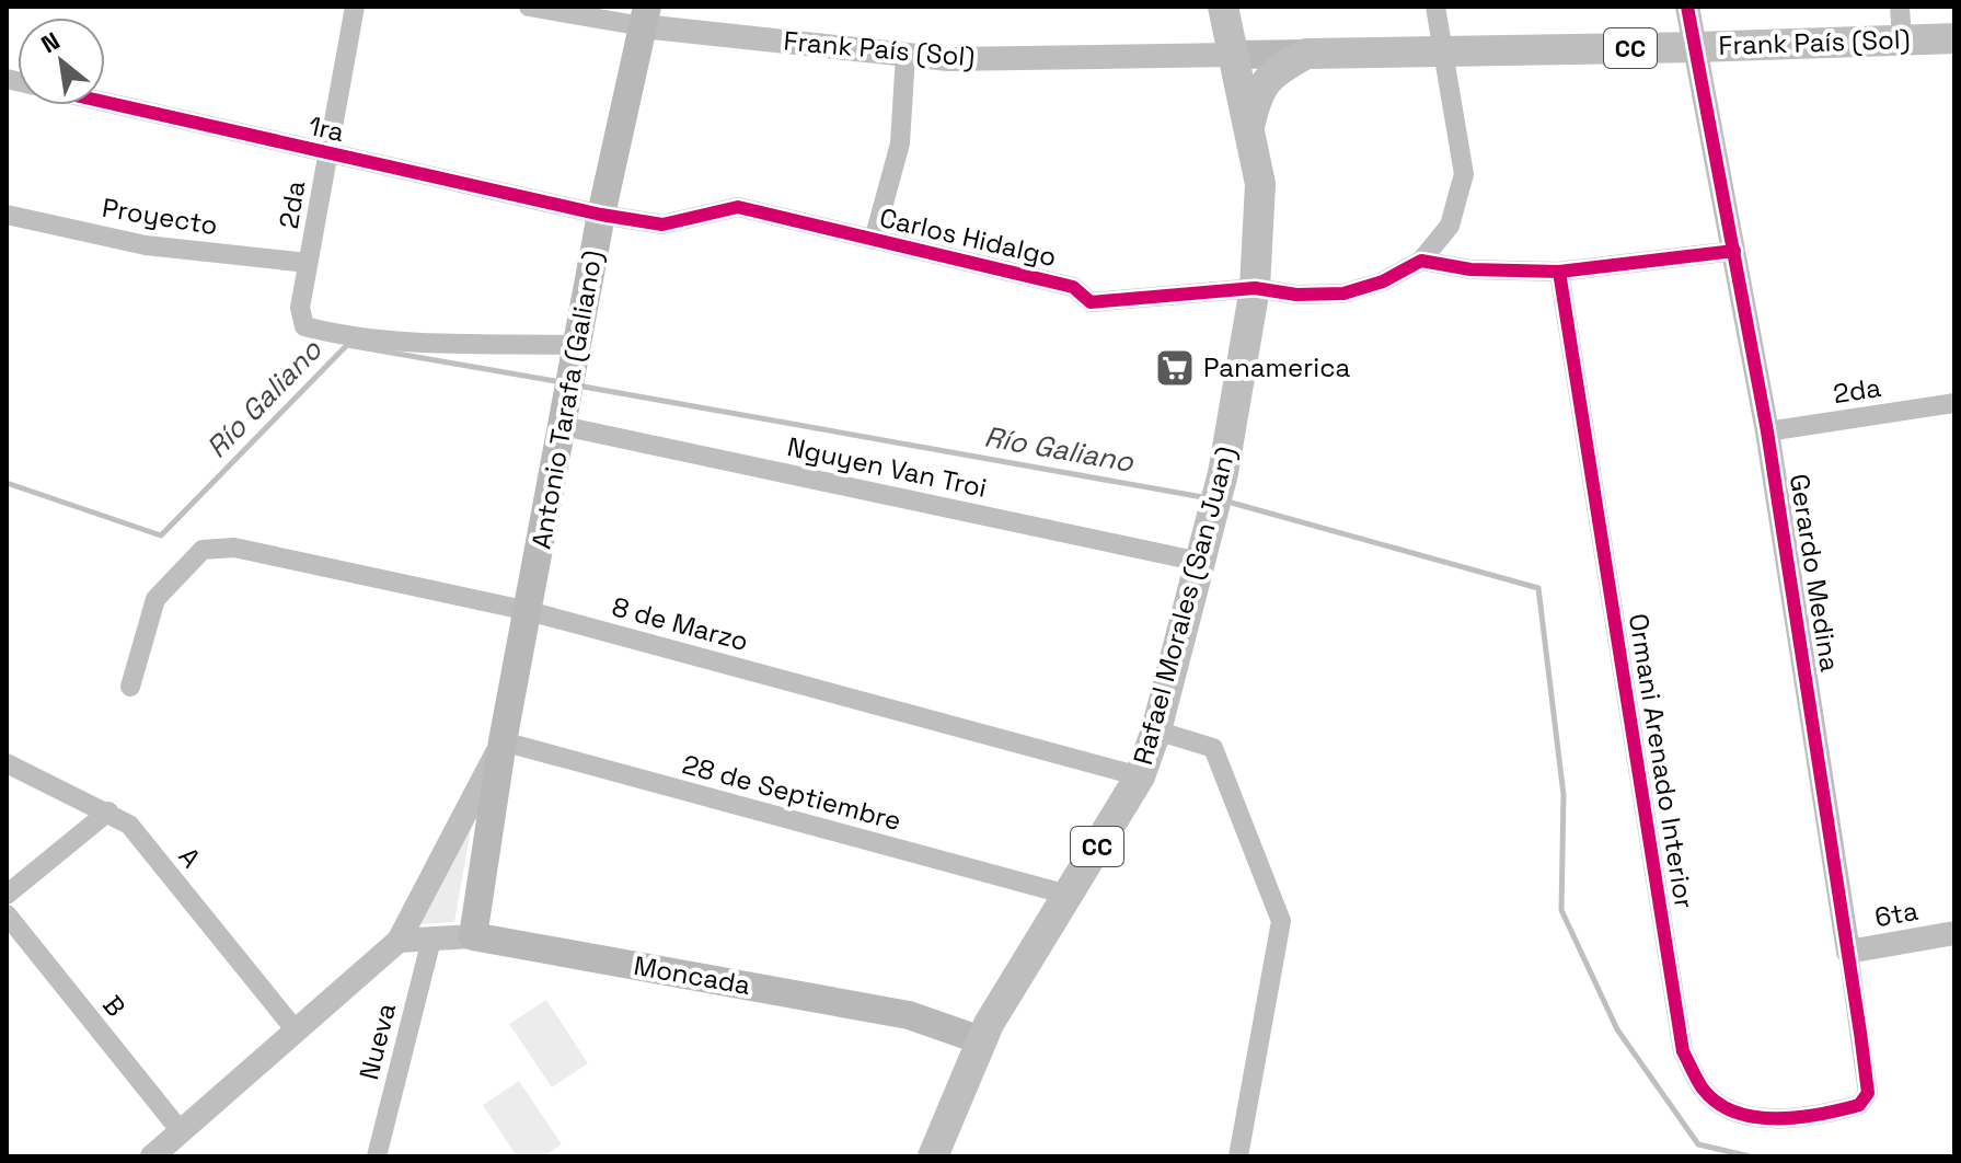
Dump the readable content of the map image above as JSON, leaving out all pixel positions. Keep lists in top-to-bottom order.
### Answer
{
  "streets": {
    "main road": [
      "Frank País (Sol)",
      "CC",
      "Antonio Tarafa (Galiano)",
      "Rafael Morales (San Juan)",
      "Moncada"
    ],
    "street": [
      "1ra",
      "2da",
      "Proyecto",
      "Carlos Hidalgo",
      "Nguyen Van Troi",
      "Gerardo Medina",
      "8 de Marzo",
      "Ormani Arenado Interior",
      "28 de Septiembre",
      "A",
      "6ta",
      "B",
      "Nueva"
    ]
  },
  "crossings": [
    ["Frank País (Sol)", "CC"],
    ["Frank País (Sol)", "Carlos Hidalgo"],
    ["Frank País (Sol)", "Antonio Tarafa (Galiano)"],
    ["Frank País (Sol)", "Gerardo Medina"],
    ["Frank País (Sol)", "Rafael Morales (San Juan)"],
    ["CC", "Carlos Hidalgo"],
    ["CC", "Rafael Morales (San Juan)"],
    ["1ra", "2da"],
    ["1ra", "Carlos Hidalgo"],
    ["1ra", "Antonio Tarafa (Galiano)"],
    ["2da", "Proyecto"],
    ["2da", "Antonio Tarafa (Galiano)"],
    ["2da", "Gerardo Medina"],
    ["Carlos Hidalgo", "Antonio Tarafa (Galiano)"],
    ["Carlos Hidalgo", "Rafael Morales (San Juan)"],
    ["Antonio Tarafa (Galiano)", "Nguyen Van Troi"],
    ["Antonio Tarafa (Galiano)", "8 de Marzo"],
    ["Antonio Tarafa (Galiano)", "28 de Septiembre"],
    ["Antonio Tarafa (Galiano)", "Moncada"],
    ["Nguyen Van Troi", "Rafael Morales (San Juan)"],
    ["Gerardo Medina", "Ormani Arenado Interior"],
    ["Gerardo Medina", "6ta"],
    ["Rafael Morales (San Juan)", "8 de Marzo"],
    ["Rafael Morales (San Juan)", "28 de Septiembre"],
    ["Rafael Morales (San Juan)", "Moncada"],
    ["Moncada", "Nueva"]
  ],
  "water": ["Río Galiano"],
  "places": {
    "supermarket": ["Panamerica"]
  },
  "north": "top left"
}
